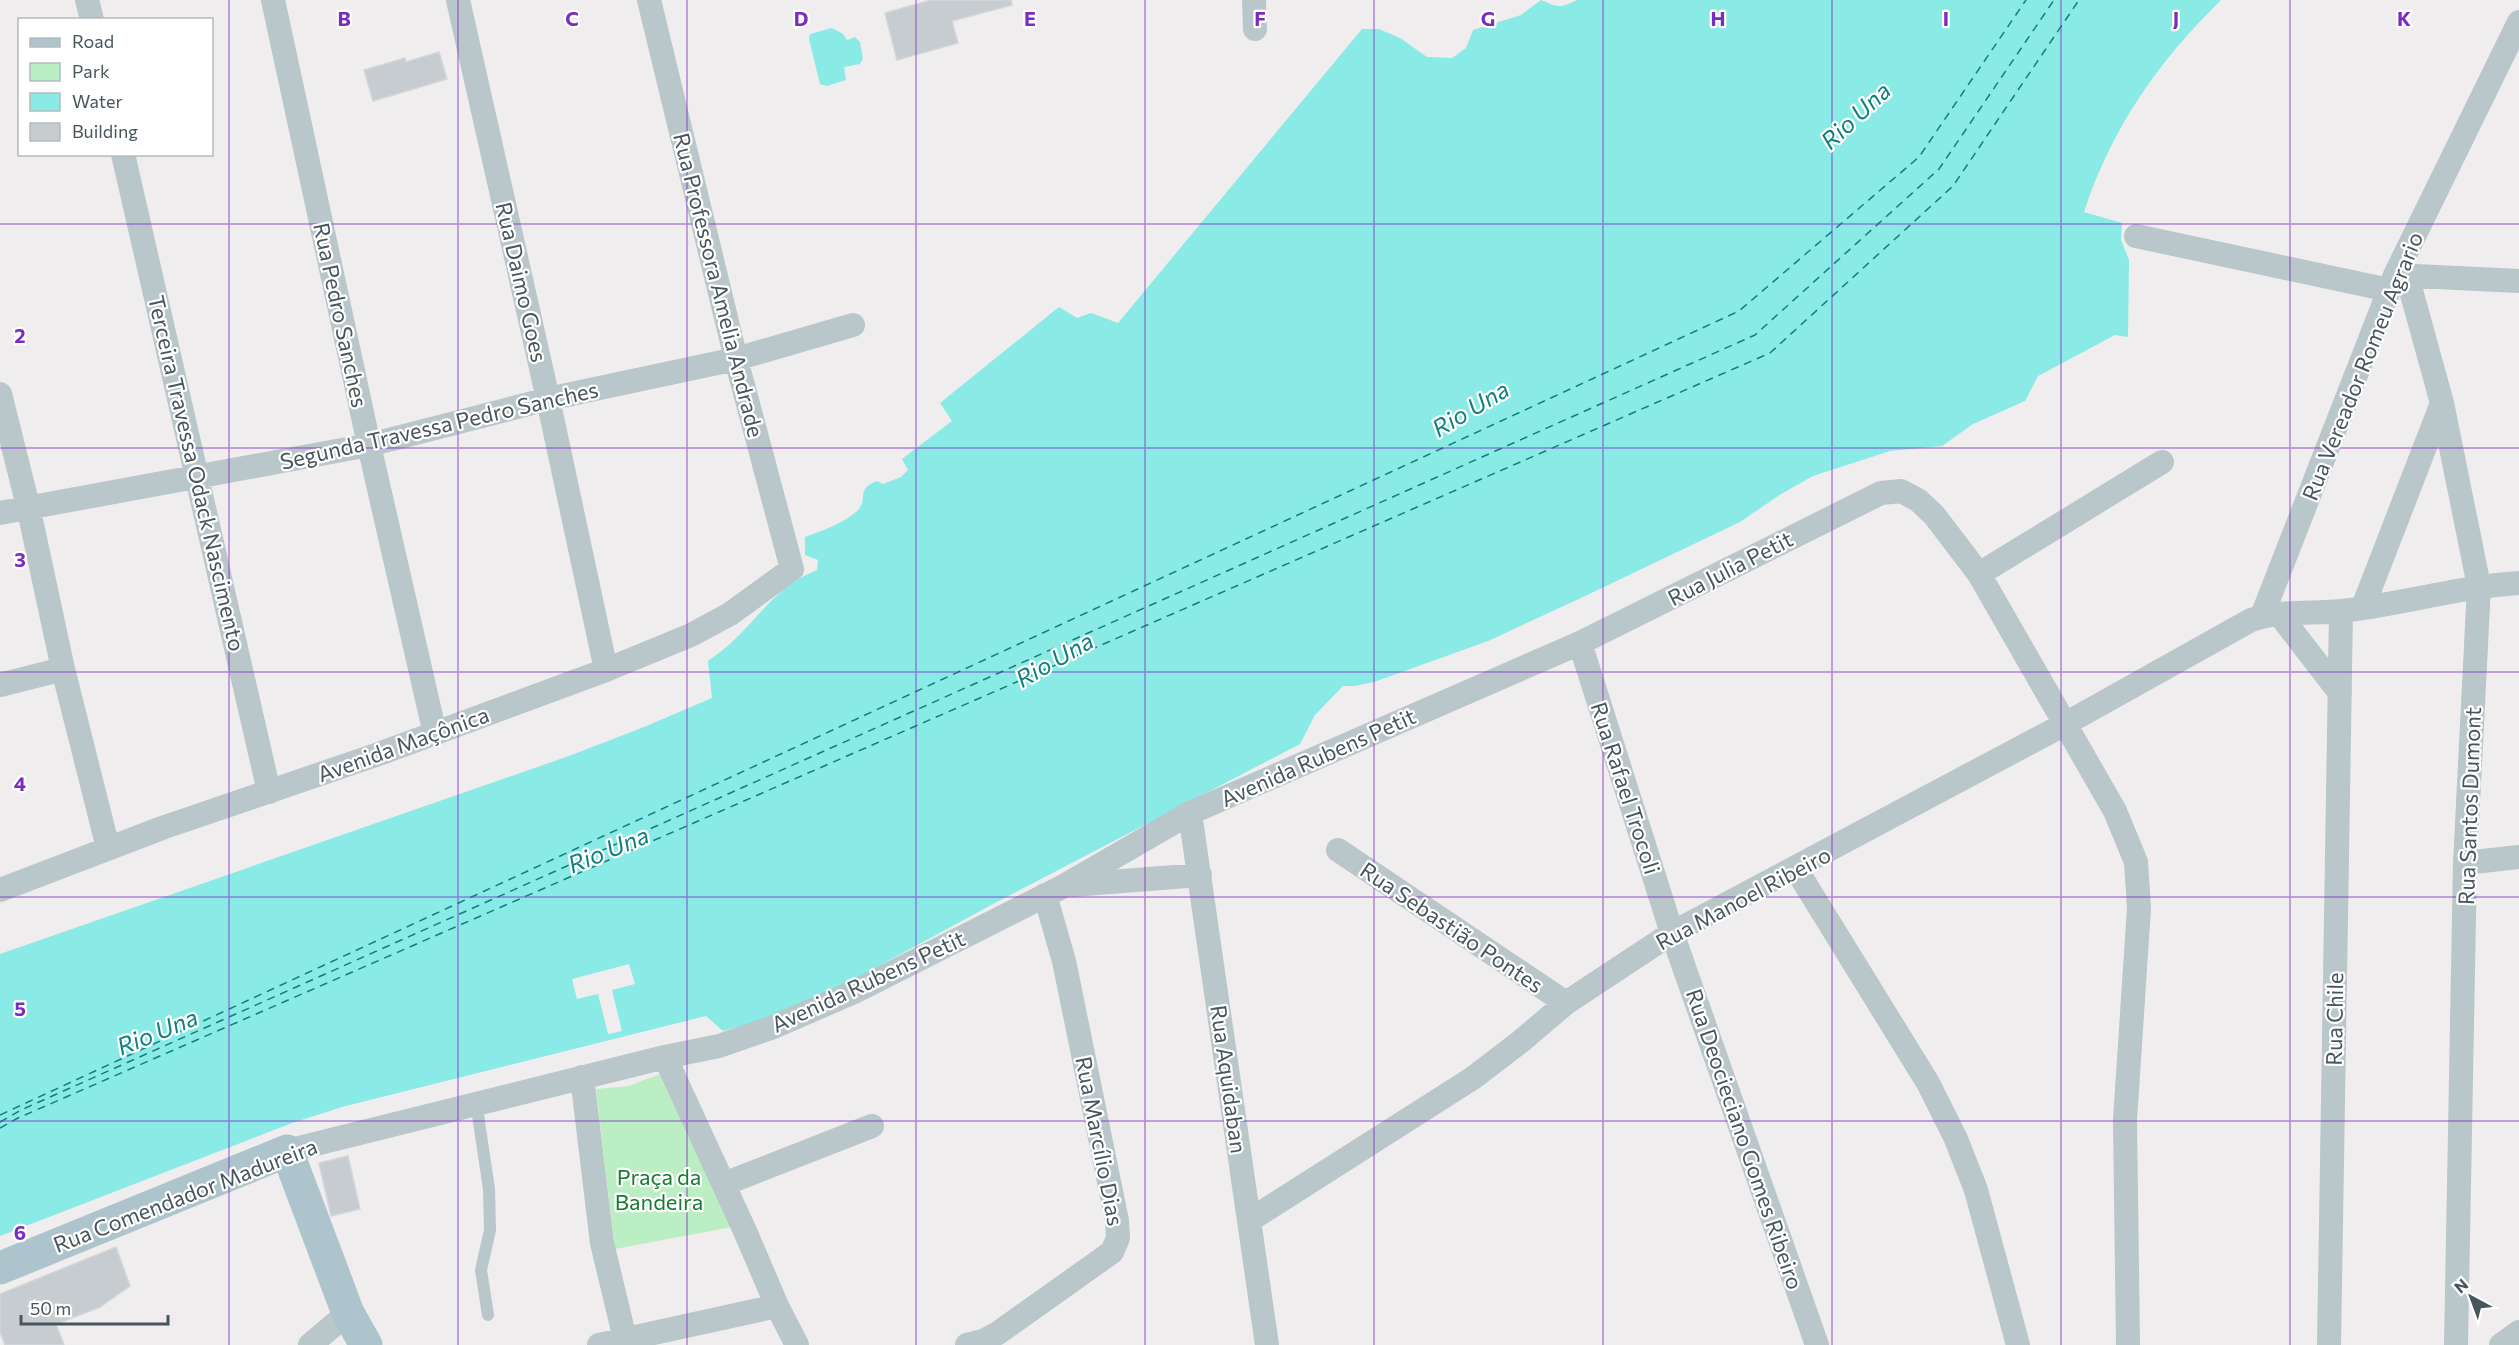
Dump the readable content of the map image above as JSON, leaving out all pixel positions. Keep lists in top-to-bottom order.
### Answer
{
  "streets": {
    "main road": ["Rua Comendador Madureira"],
    "street": [
      "Rua Daimo Goes",
      "Rua Professora Amelia Andrade",
      "Rua Pedro Sanches",
      "Rua Vereador Romeu Agrario",
      "Segunda Travessa Pedro Sanches",
      "Terceira Travessa Odack Nascimento",
      "Rua Julia Petit",
      "Avenida Maçônica",
      "Avenida Rubens Petit",
      "Rua Rafael Trocoli",
      "Rua Santos Dumont",
      "Rua Manoel Ribeiro",
      "Rua Sebastião Pontes",
      "Rua Chile",
      "Rua Aquidaban",
      "Rua Deocieciano Gomes Ribeiro",
      "Rua Marcílio Dias"
    ]
  },
  "crossings": [
    ["Rua Daimo Goes", "Segunda Travessa Pedro Sanches"],
    ["Rua Daimo Goes", "Avenida Maçônica"],
    ["Rua Professora Amelia Andrade", "Segunda Travessa Pedro Sanches"],
    ["Rua Professora Amelia Andrade", "Avenida Maçônica"],
    ["Rua Pedro Sanches", "Segunda Travessa Pedro Sanches"],
    ["Rua Pedro Sanches", "Avenida Maçônica"],
    ["Rua Vereador Romeu Agrario", "Rua Santos Dumont"],
    ["Rua Vereador Romeu Agrario", "Rua Manoel Ribeiro"],
    ["Segunda Travessa Pedro Sanches", "Terceira Travessa Odack Nascimento"],
    ["Terceira Travessa Odack Nascimento", "Avenida Maçônica"],
    ["Rua Julia Petit", "Avenida Rubens Petit"],
    ["Rua Julia Petit", "Rua Rafael Trocoli"],
    ["Avenida Rubens Petit", "Rua Rafael Trocoli"],
    ["Avenida Rubens Petit", "Rua Aquidaban"],
    ["Avenida Rubens Petit", "Rua Marcílio Dias"],
    ["Rua Rafael Trocoli", "Rua Manoel Ribeiro"],
    ["Rua Rafael Trocoli", "Rua Deocieciano Gomes Ribeiro"],
    ["Rua Manoel Ribeiro", "Rua Sebastião Pontes"],
    ["Rua Manoel Ribeiro", "Rua Aquidaban"],
    ["Rua Manoel Ribeiro", "Rua Deocieciano Gomes Ribeiro"]
  ],
  "water": ["Rio Una"],
  "parks": ["Praça da Bandeira"],
  "legend": [
    "Road",
    "Park",
    "Water",
    "Building"
  ],
  "scale_bar": "50 m",
  "north": "top left",
  "grid": {
    "columns": [
      "B",
      "C",
      "D",
      "E",
      "F",
      "G",
      "H",
      "I",
      "J",
      "K"
    ],
    "rows": [
      "2",
      "3",
      "4",
      "5",
      "6"
    ]
  }
}
